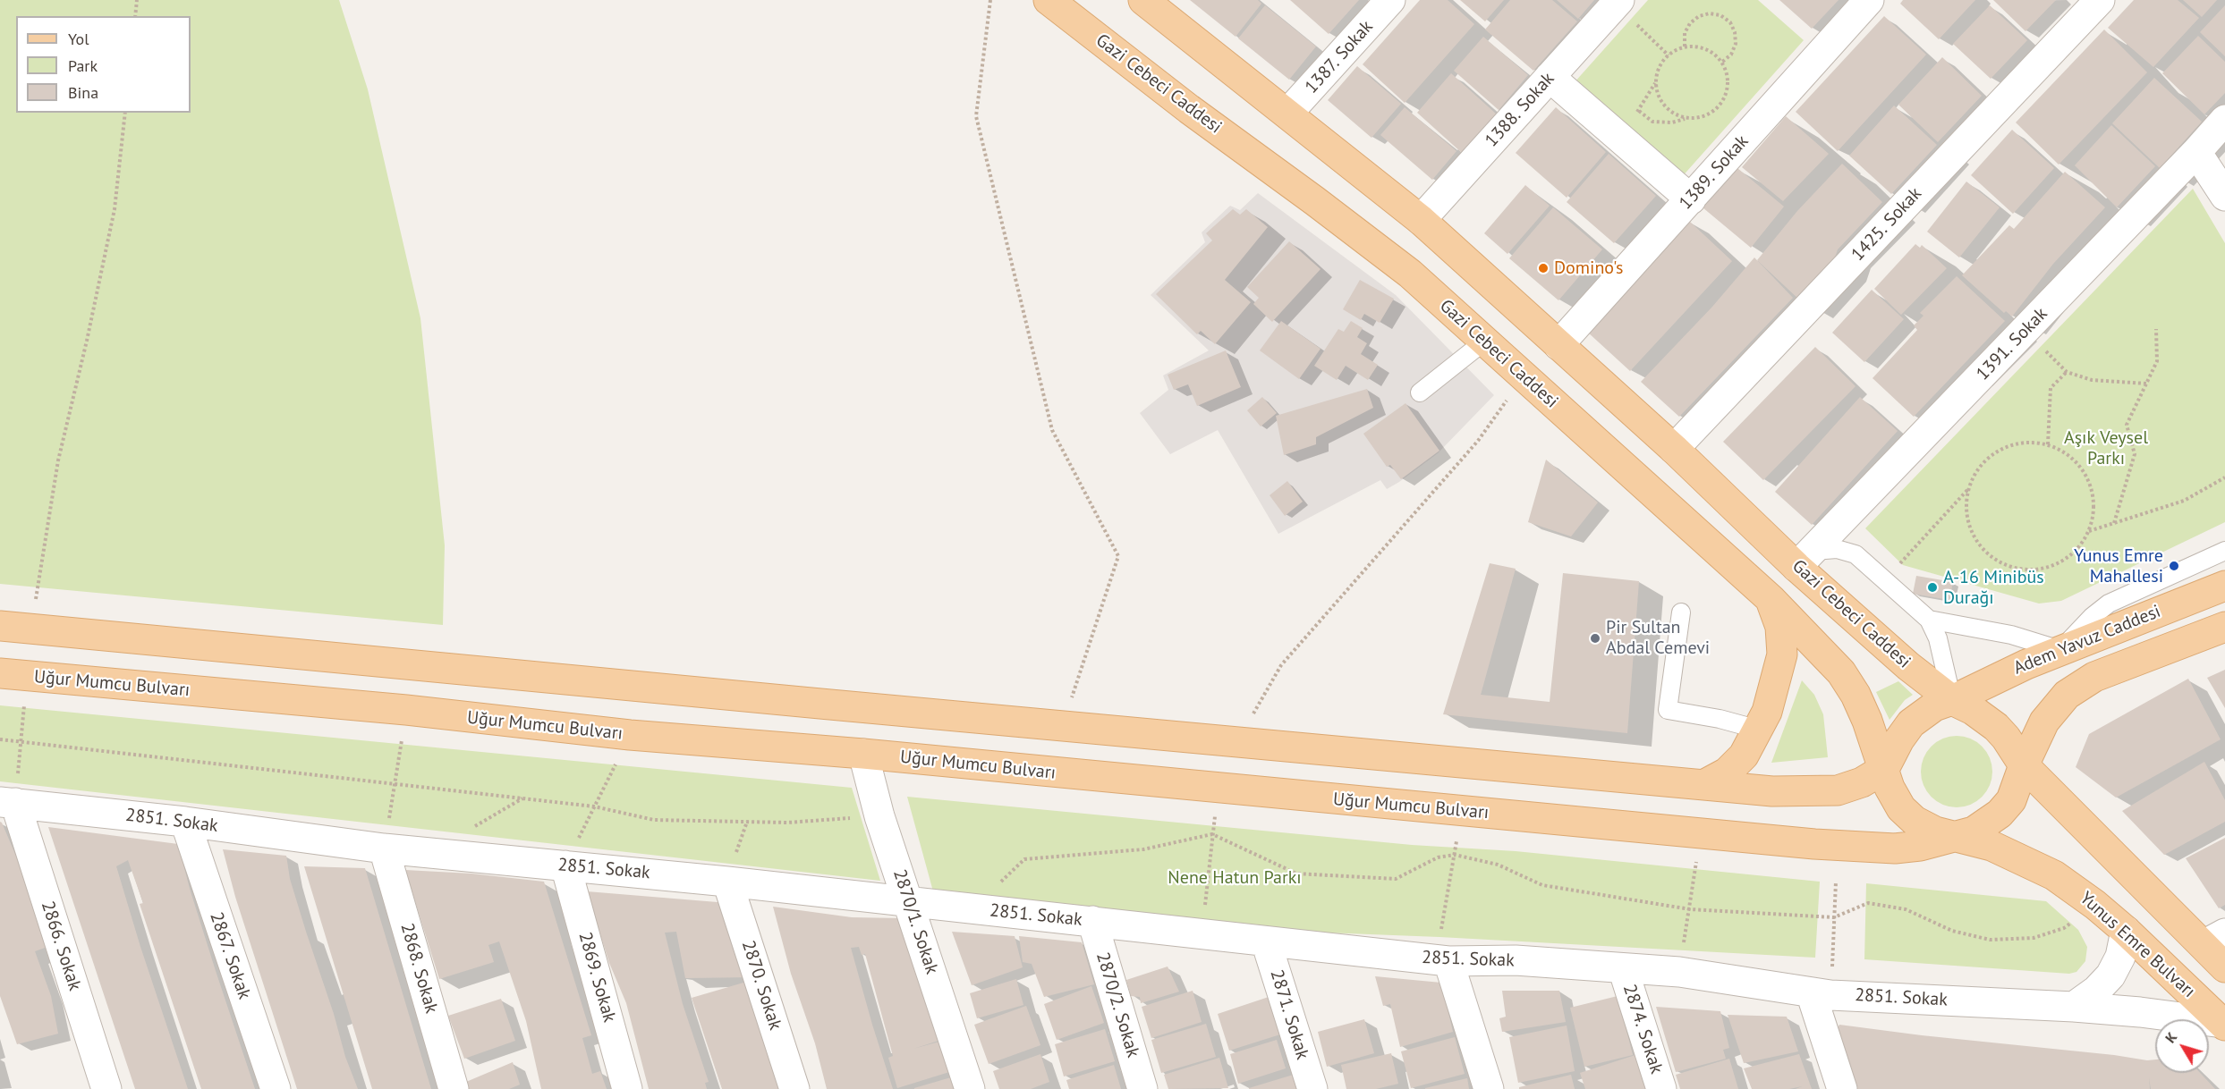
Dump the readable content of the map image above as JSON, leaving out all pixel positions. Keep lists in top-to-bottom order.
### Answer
{
  "streets": {
    "main road": [
      "Gazi Cebeci Caddesi",
      "Adem Yavuz Caddesi",
      "Uğur Mumcu Bulvarı",
      "Yunus Emre Bulvarı"
    ],
    "street": [
      "1387. Sokak",
      "1388. Sokak",
      "1389. Sokak",
      "1425. Sokak",
      "1391. Sokak",
      "2851. Sokak",
      "2870/1. Sokak",
      "2866. Sokak",
      "2867. Sokak",
      "2868. Sokak",
      "2869. Sokak",
      "2870. Sokak",
      "2870/2. Sokak",
      "2871. Sokak",
      "2874. Sokak"
    ]
  },
  "crossings": [
    ["1387. Sokak", "Gazi Cebeci Caddesi"],
    ["Gazi Cebeci Caddesi", "1388. Sokak"],
    ["Gazi Cebeci Caddesi", "1389. Sokak"],
    ["Gazi Cebeci Caddesi", "1425. Sokak"],
    ["Gazi Cebeci Caddesi", "1391. Sokak"],
    ["Gazi Cebeci Caddesi", "Adem Yavuz Caddesi"],
    ["Gazi Cebeci Caddesi", "Uğur Mumcu Bulvarı"],
    ["Gazi Cebeci Caddesi", "Yunus Emre Bulvarı"],
    ["Adem Yavuz Caddesi", "Uğur Mumcu Bulvarı"],
    ["Adem Yavuz Caddesi", "Yunus Emre Bulvarı"],
    ["Uğur Mumcu Bulvarı", "2870/1. Sokak"],
    ["Uğur Mumcu Bulvarı", "Yunus Emre Bulvarı"],
    ["2851. Sokak", "2870/1. Sokak"],
    ["2851. Sokak", "Yunus Emre Bulvarı"],
    ["2851. Sokak", "2866. Sokak"],
    ["2851. Sokak", "2867. Sokak"],
    ["2851. Sokak", "2868. Sokak"],
    ["2851. Sokak", "2869. Sokak"],
    ["2851. Sokak", "2870. Sokak"],
    ["2851. Sokak", "2870/2. Sokak"],
    ["2851. Sokak", "2871. Sokak"],
    ["2851. Sokak", "2874. Sokak"]
  ],
  "parks": ["Aşık Veysel Parkı", "Nene Hatun Parkı"],
  "places": [
    "Domino's",
    "Yunus Emre Mahallesi",
    "A-16 Minibüs Durağı",
    "Pir Sultan Abdal Cemevi"
  ],
  "legend": ["Yol", "Park", "Bina"],
  "north": "top left"
}
